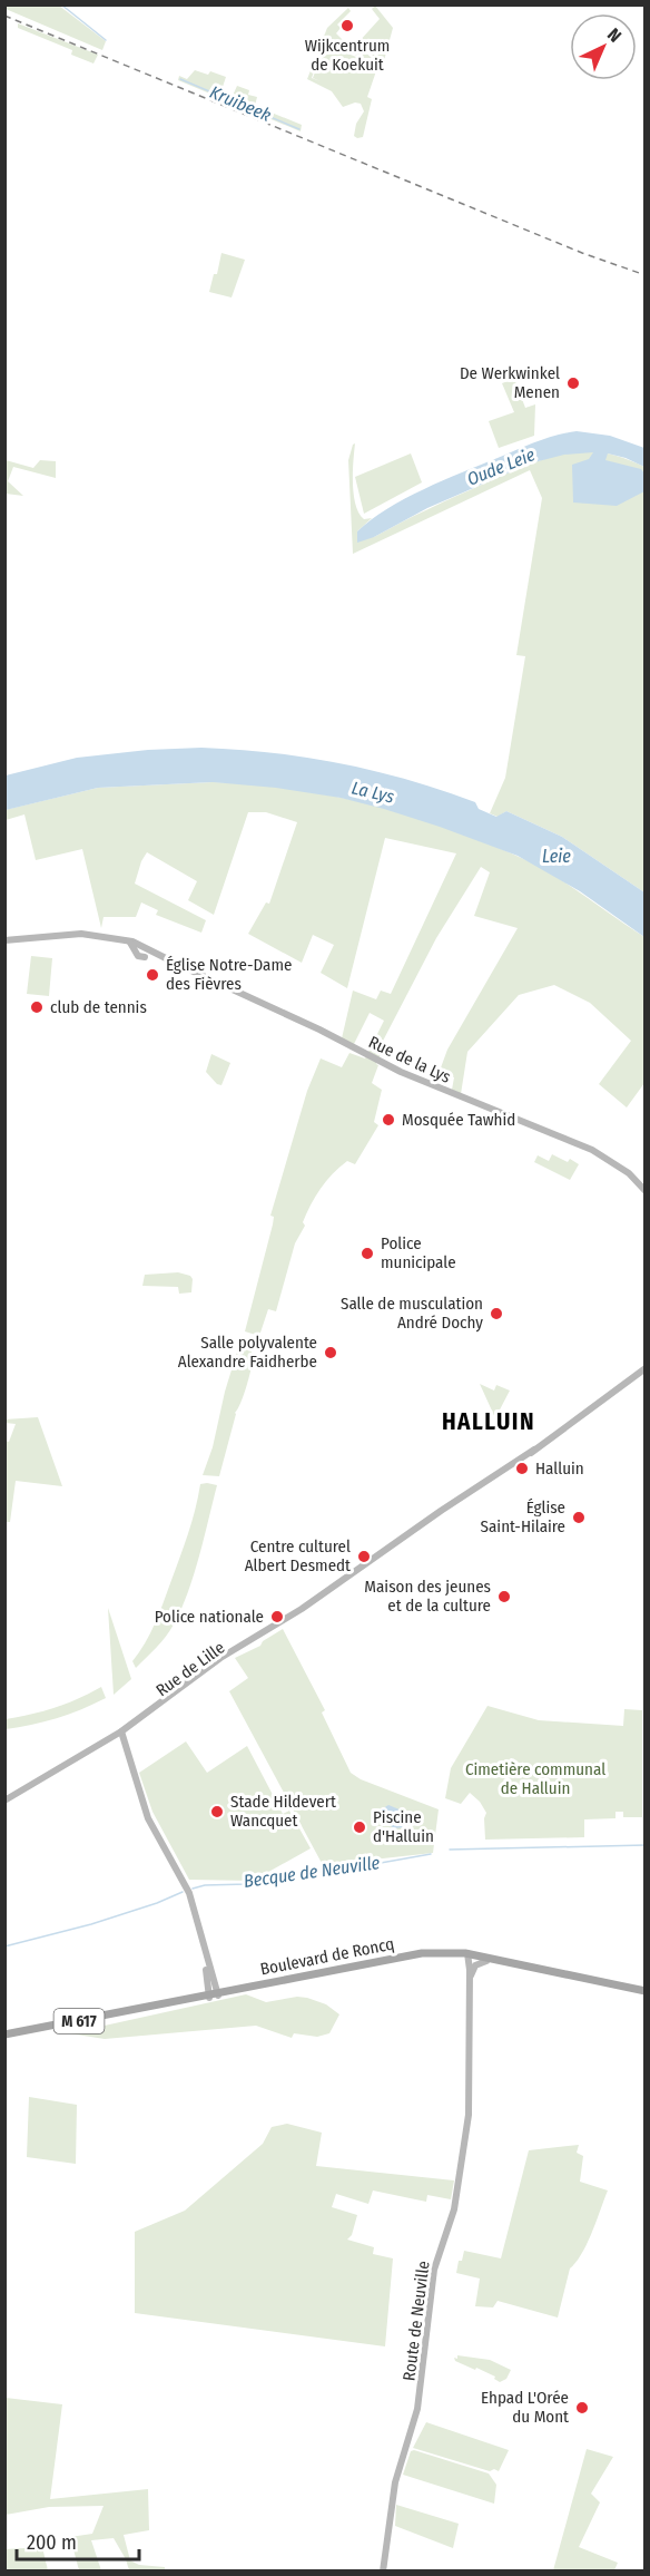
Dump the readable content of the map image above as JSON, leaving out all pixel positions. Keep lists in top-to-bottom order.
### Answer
{
  "streets": {
    "main road": [
      "Rue de la Lys",
      "Rue de Lille",
      "Boulevard de Roncq",
      "M 617",
      "Route de Neuville"
    ]
  },
  "crossings": [
    ["Boulevard de Roncq", "M 617"],
    ["Boulevard de Roncq", "Route de Neuville"],
    ["M 617", "Route de Neuville"]
  ],
  "districts": ["HALLUIN"],
  "water": [
    "Kruibeek",
    "Oude Leie",
    "La Lys",
    "Leie",
    "Becque de Neuville"
  ],
  "parks": ["Cimetière communal de Halluin"],
  "places": [
    "Wijkcentrum de Koekuit",
    "De Werkwinkel Menen",
    "Église Notre-Dame des Fièvres",
    "club de tennis",
    "Mosquée Tawhid",
    "Police municipale",
    "Salle de musculation André Dochy",
    "Salle polyvalente Alexandre Faidherbe",
    "Halluin",
    "Église Saint-Hilaire",
    "Centre culturel Albert Desmedt",
    "Maison des jeunes et de la culture",
    "Police nationale",
    "Stade Hildevert Wancquet",
    "Piscine d'Halluin",
    "Ehpad L'Orée du Mont"
  ],
  "scale_bar": "200 m",
  "north": "top right"
}
